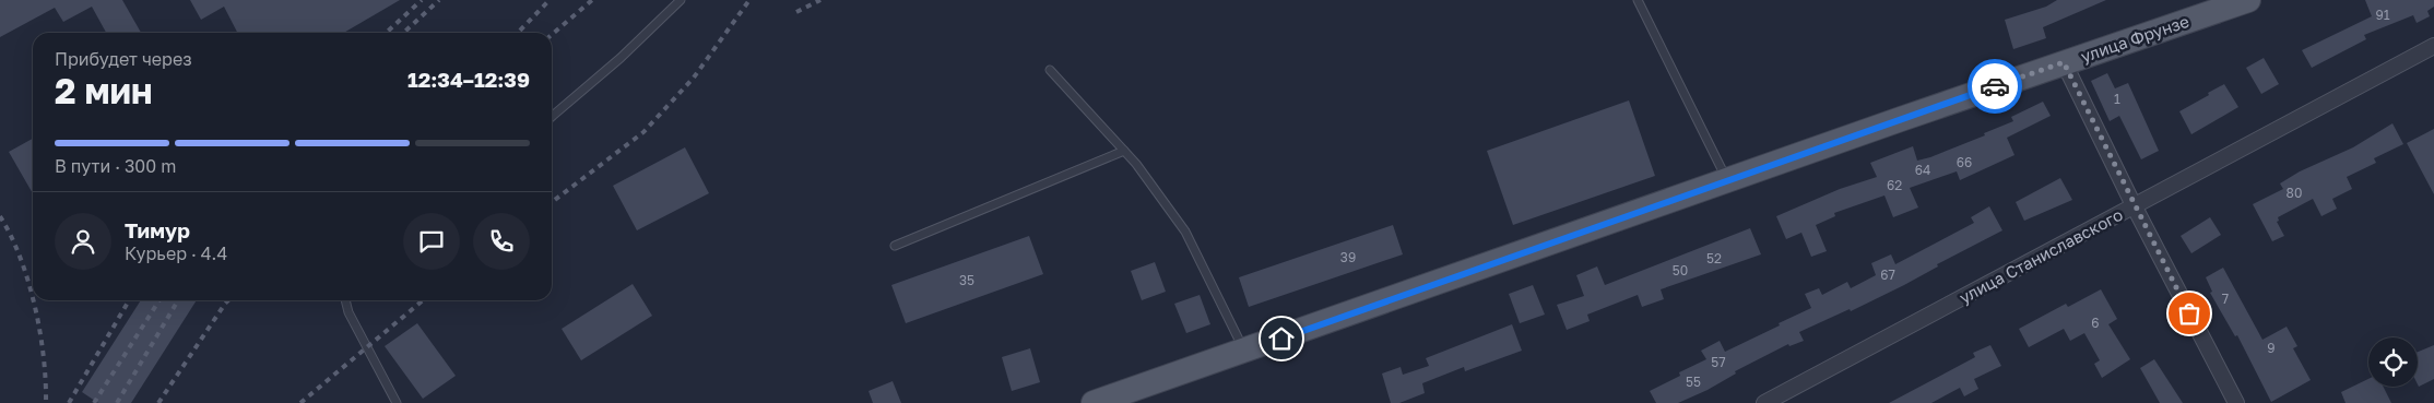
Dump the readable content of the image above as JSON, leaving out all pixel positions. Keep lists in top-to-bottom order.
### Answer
{
  "streets": {
    "main road": ["улица Фрунзе"],
    "street": ["улица Станиславского"]
  },
  "house_numbers": [
    "91",
    "1",
    "66",
    "64",
    "62",
    "80",
    "39",
    "52",
    "50",
    "67",
    "35",
    "7",
    "6",
    "9",
    "57",
    "55"
  ],
  "page": {
    "heading": ["2 мин", "Прибудет через", "12:34–12:39"],
    "panel": ["Тимур", "Курьер · 4.4"],
    "bar": "В пути · 300 m"
  }
}
